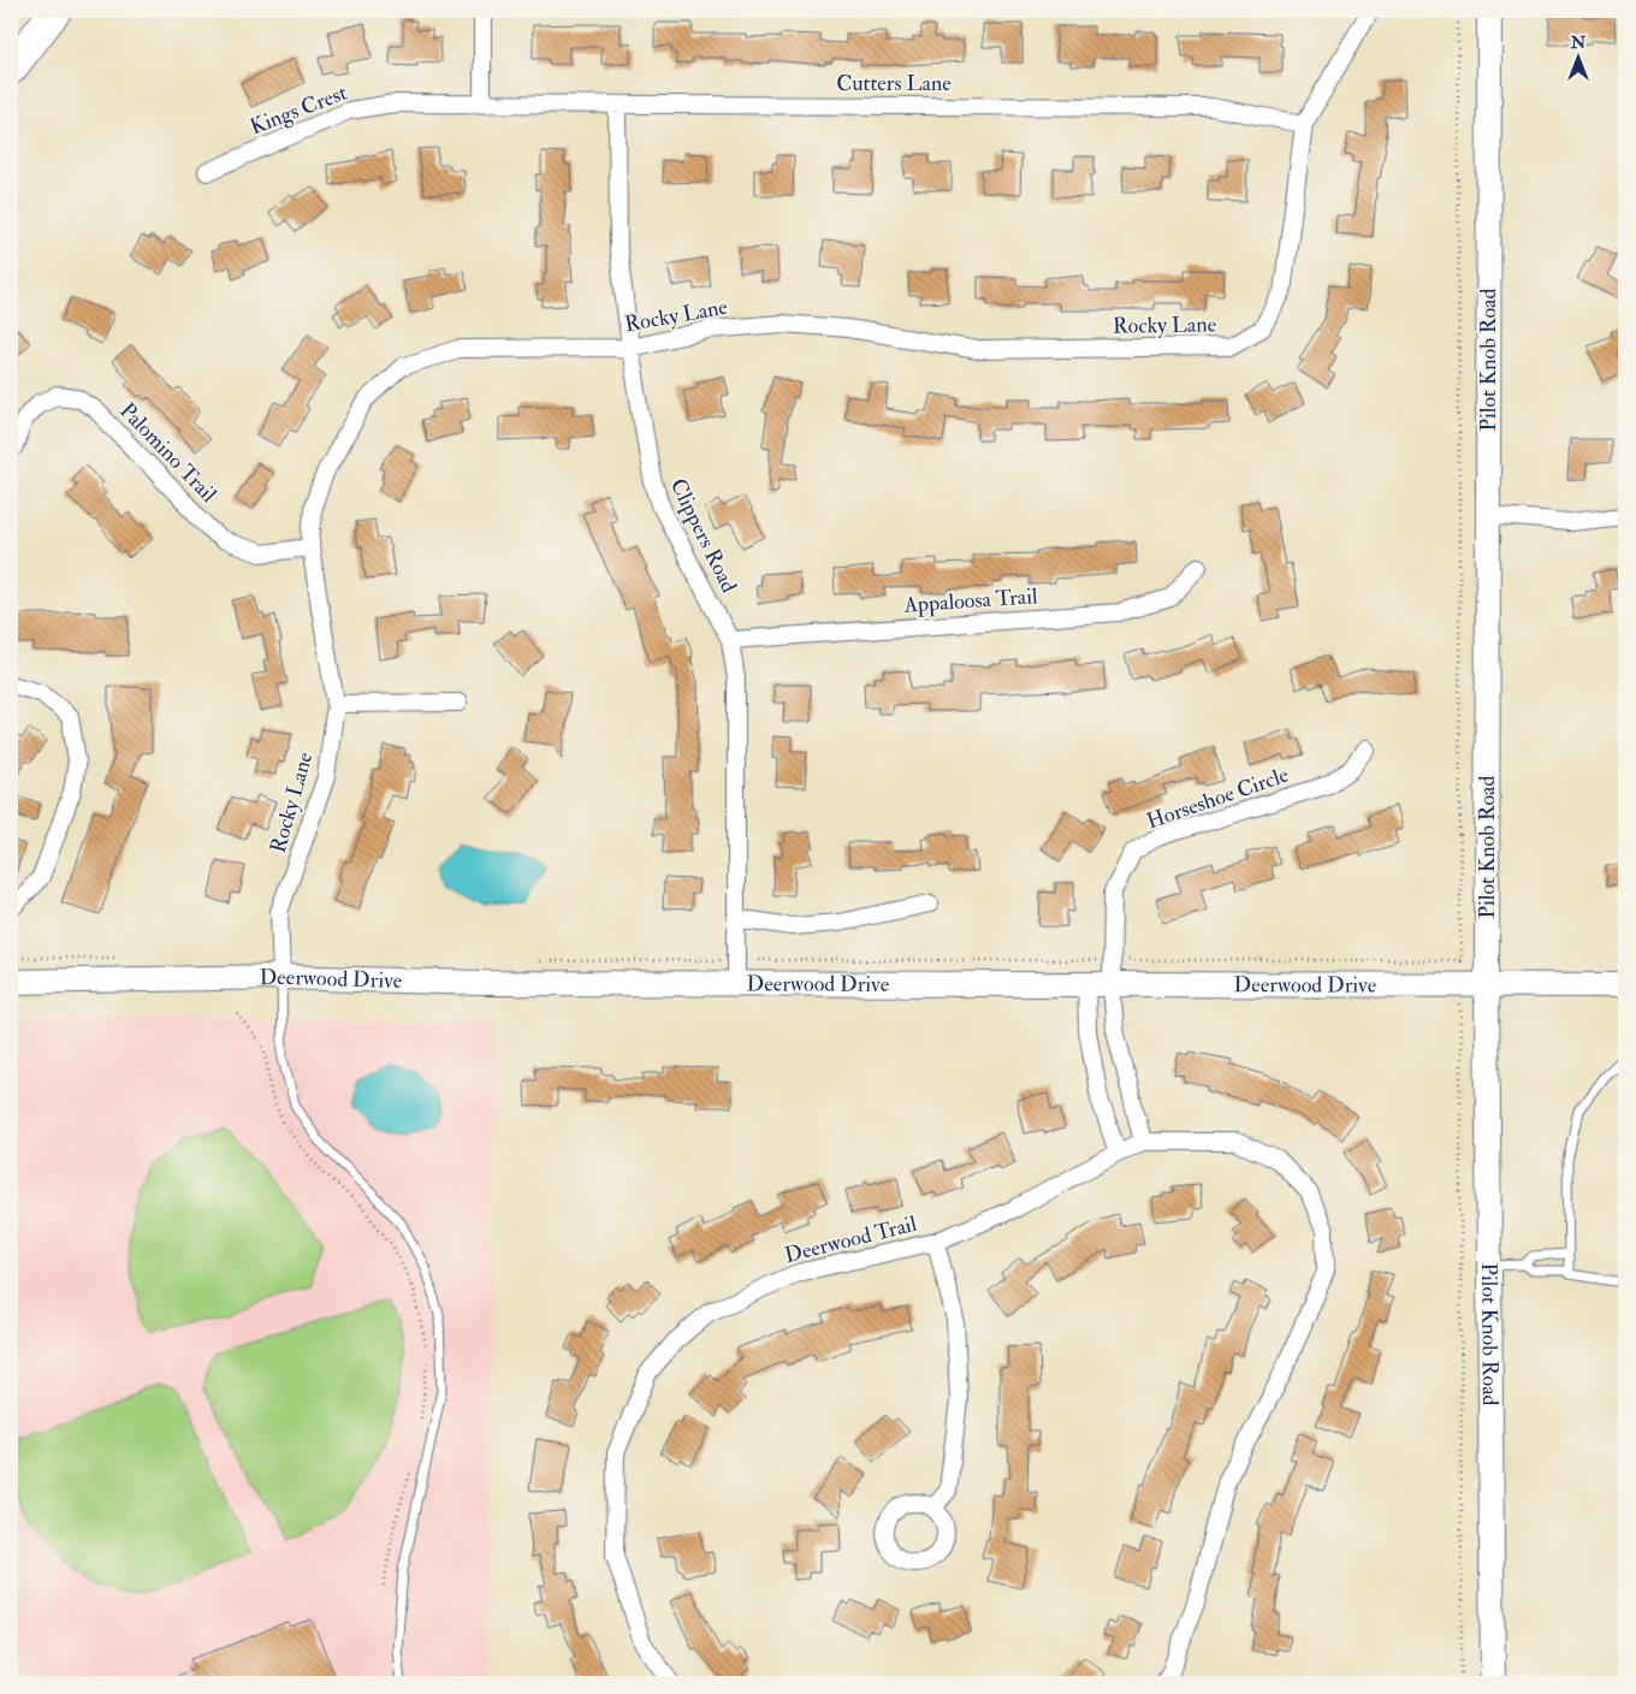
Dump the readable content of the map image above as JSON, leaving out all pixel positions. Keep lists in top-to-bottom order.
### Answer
{
  "streets": {
    "main road": ["Pilot Knob Road", "Deerwood Drive"],
    "street": [
      "Cutters Lane",
      "Kings Crest",
      "Rocky Lane",
      "Palomino Trail",
      "Clippers Road",
      "Appaloosa Trail",
      "Horseshoe Circle",
      "Deerwood Trail"
    ]
  },
  "crossings": [
    ["Cutters Lane", "Kings Crest"],
    ["Cutters Lane", "Rocky Lane"],
    ["Cutters Lane", "Clippers Road"],
    ["Rocky Lane", "Palomino Trail"],
    ["Rocky Lane", "Clippers Road"],
    ["Rocky Lane", "Deerwood Drive"],
    ["Pilot Knob Road", "Deerwood Drive"],
    ["Clippers Road", "Appaloosa Trail"],
    ["Clippers Road", "Deerwood Drive"],
    ["Horseshoe Circle", "Deerwood Drive"]
  ],
  "north": "top"
}
